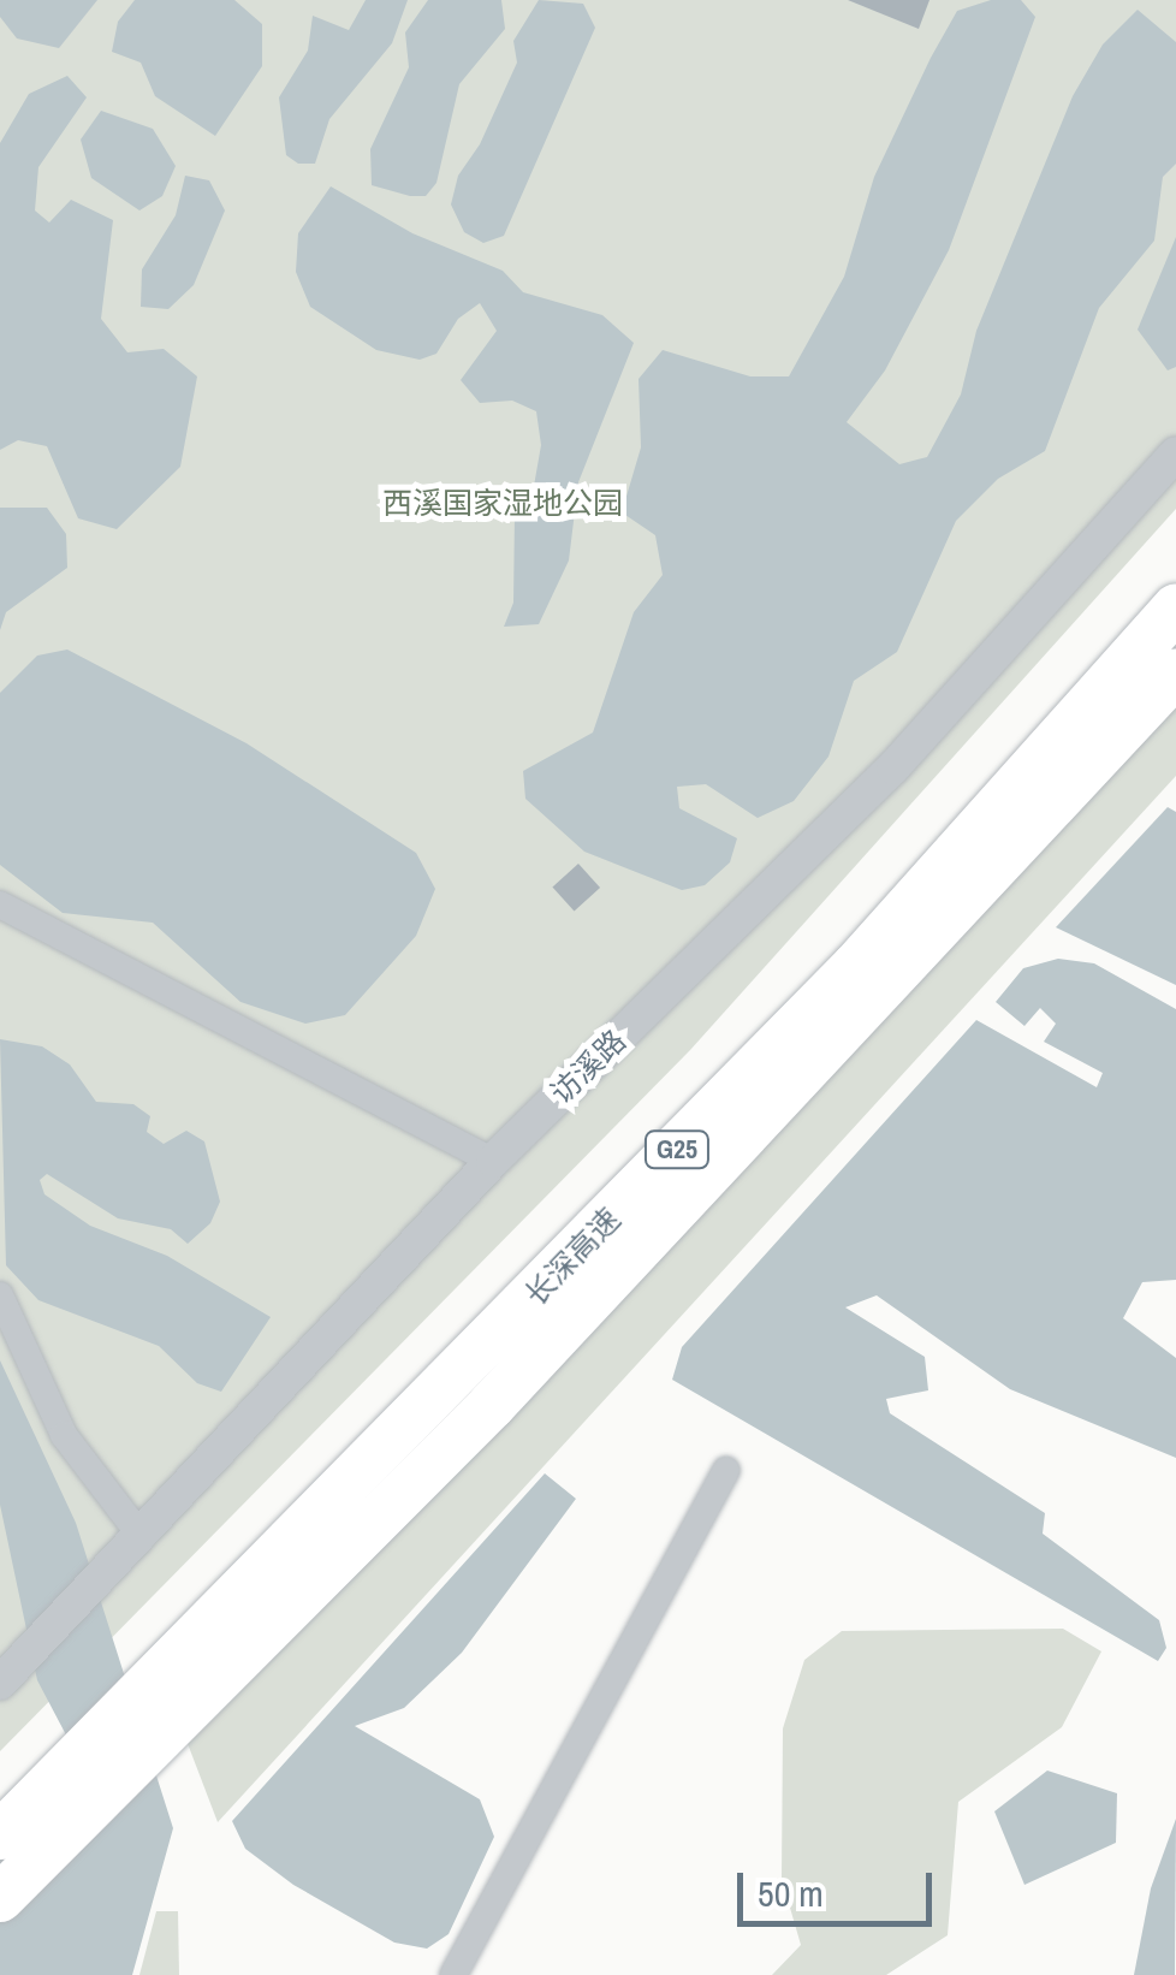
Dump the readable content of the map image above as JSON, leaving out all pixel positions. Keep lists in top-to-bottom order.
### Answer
{
  "streets": {
    "highway": ["G25", "长深高速"],
    "street": ["访溪路"]
  },
  "parks": ["西溪国家湿地公园"],
  "scale_bar": "50 m"
}
